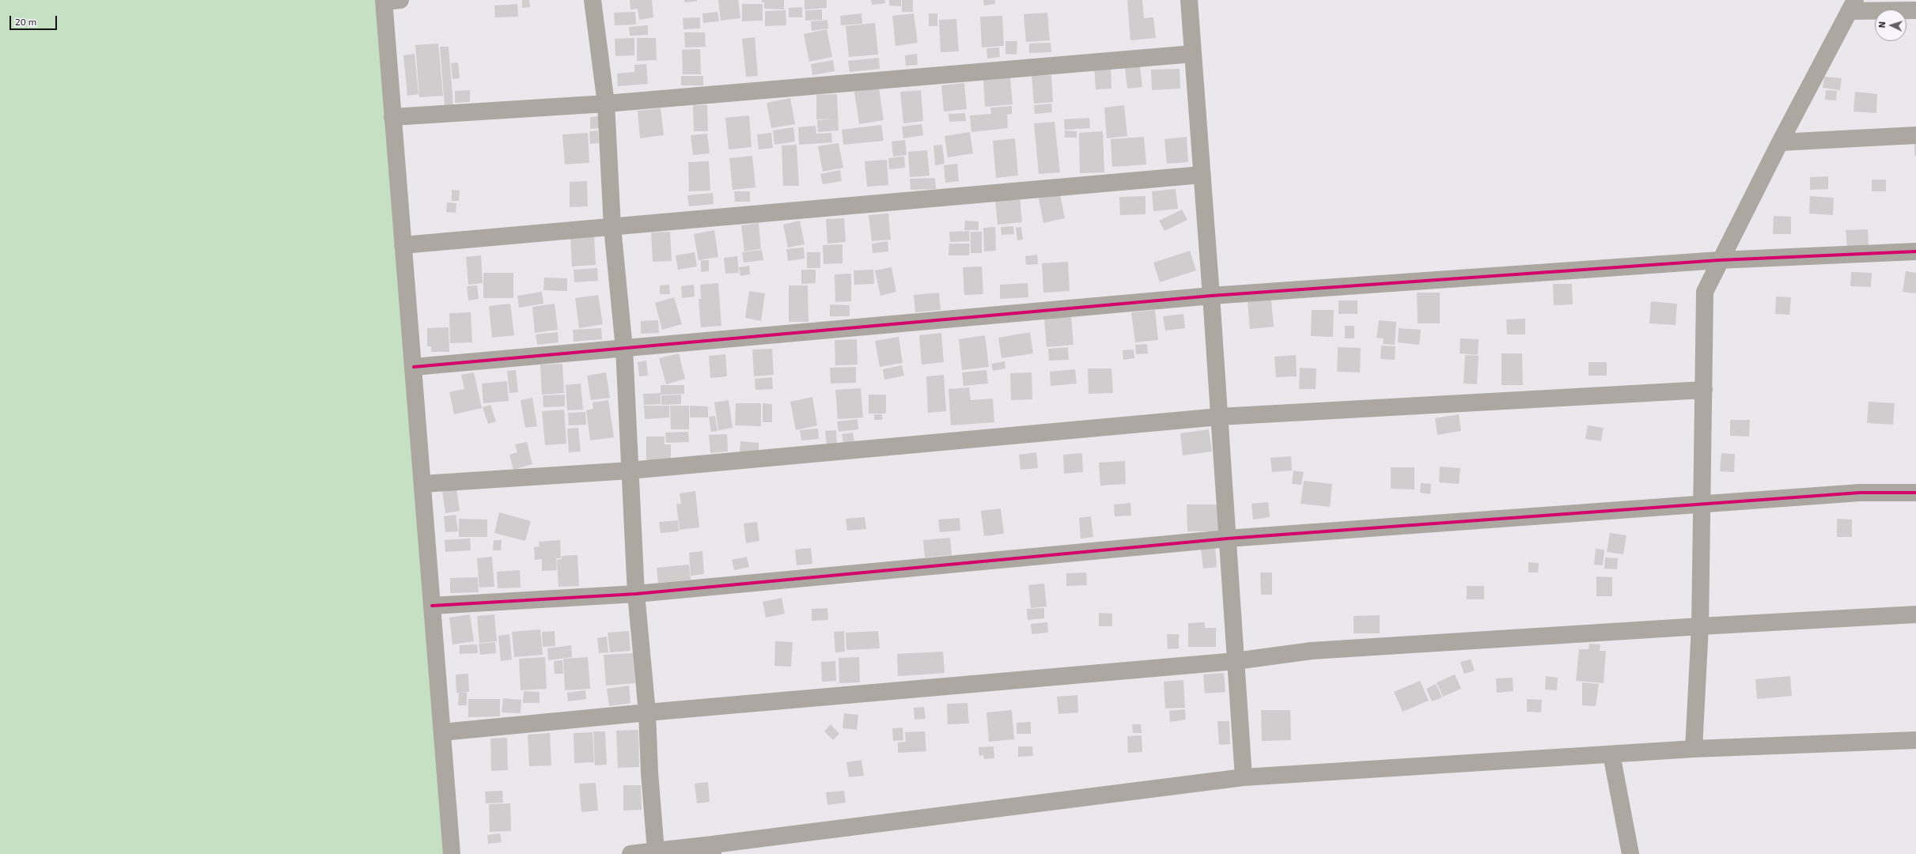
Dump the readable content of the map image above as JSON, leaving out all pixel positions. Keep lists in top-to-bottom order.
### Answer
{
  "scale_bar": "20 m",
  "north": "left"
}
